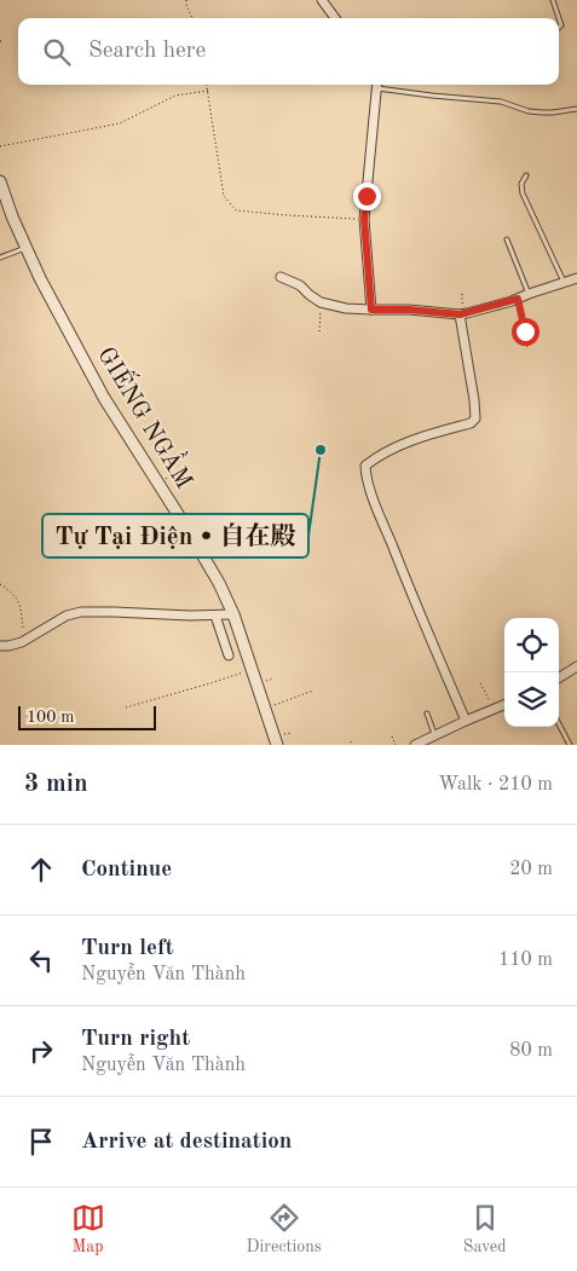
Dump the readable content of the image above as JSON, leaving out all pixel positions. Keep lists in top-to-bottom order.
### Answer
{
  "streets": {
    "street": ["GIẾNG NGẦM"]
  },
  "places": ["Tự Tại Điện • 自在殿"],
  "scale_bar": "100 m",
  "page": {
    "search": "Search here",
    "scale": "100 m",
    "heading": ["3 min", "Walk · 210 m"],
    "list": [
      ["Continue", "20 m"],
      ["Turn left", "Nguyễn Văn Thành", "110 m"],
      ["Turn right", "Nguyễn Văn Thành", "80 m"],
      "Arrive at destination"
    ],
    "nav": ["Map", "Directions", "Saved"]
  }
}
